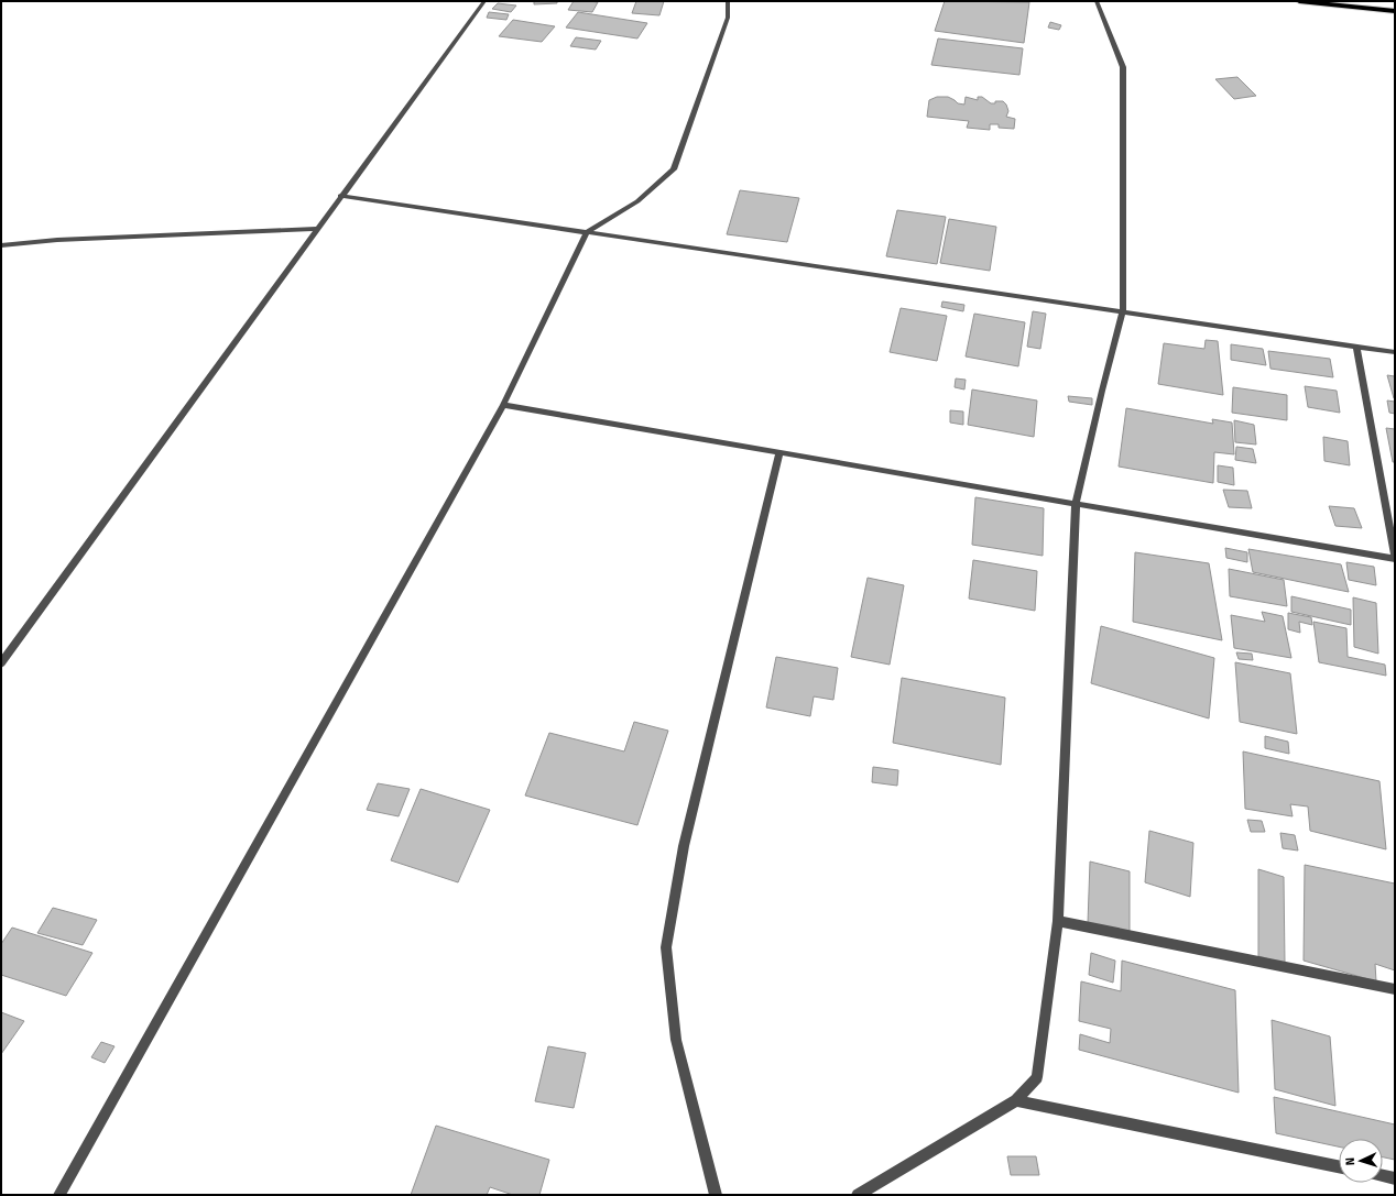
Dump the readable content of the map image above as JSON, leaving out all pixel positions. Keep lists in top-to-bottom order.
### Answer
{
  "north": "left"
}
